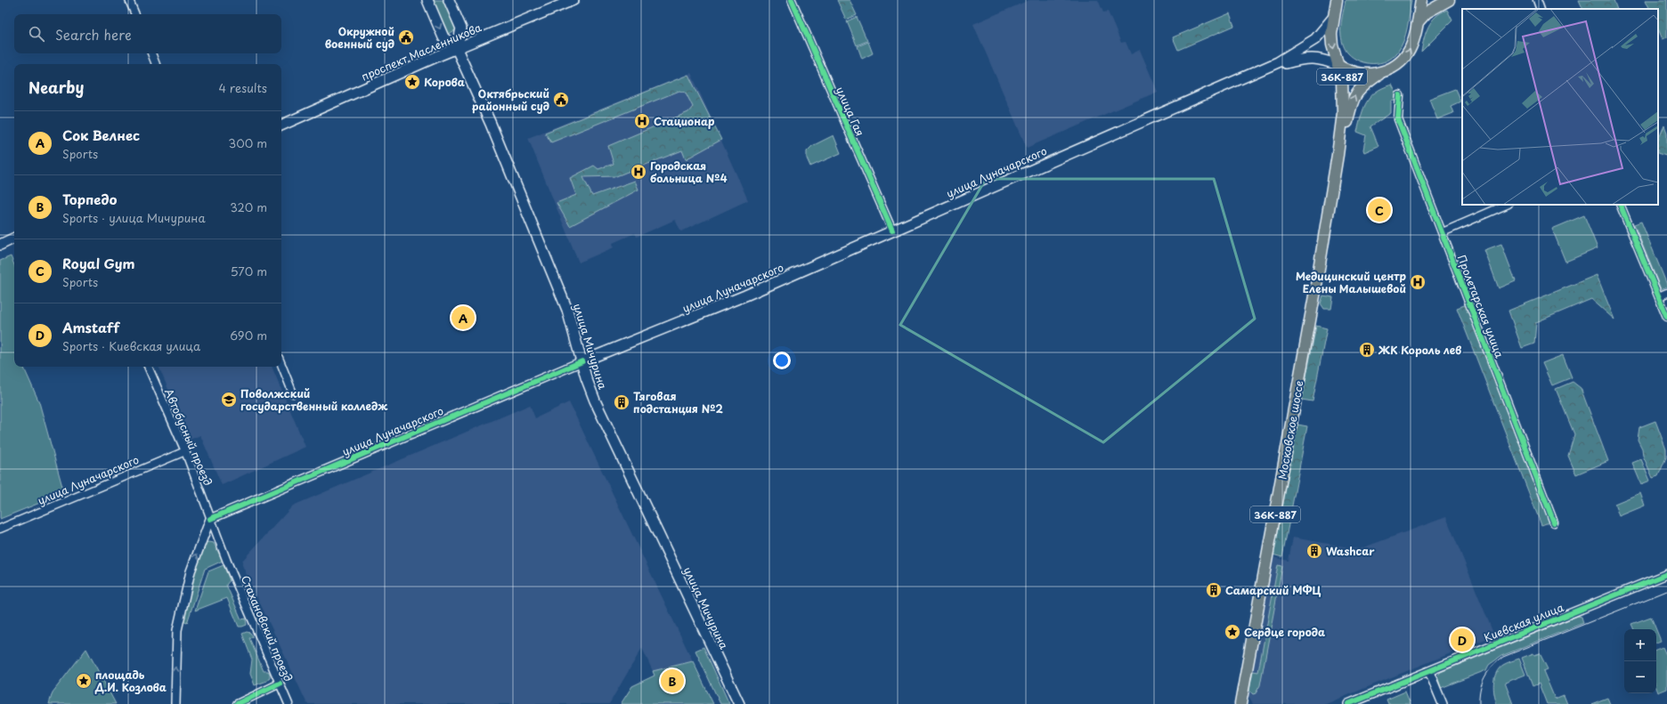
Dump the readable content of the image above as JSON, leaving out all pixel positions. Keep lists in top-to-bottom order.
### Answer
{
  "streets": {
    "main road": [
      "проспект Масленникова",
      "36К-887",
      "улица Луначарского",
      "улица Мичурина",
      "Московское шоссе"
    ],
    "street": [
      "улица Гая",
      "Пролетарская улица",
      "Автобусный проезд",
      "Киевская улица",
      "Стахановский проезд"
    ]
  },
  "crossings": [
    ["проспект Масленникова", "улица Мичурина"],
    ["улица Гая", "улица Луначарского"],
    ["улица Луначарского", "улица Мичурина"],
    ["улица Луначарского", "Московское шоссе"],
    ["улица Луначарского", "Автобусный проезд"],
    ["Автобусный проезд", "Стахановский проезд"]
  ],
  "places": {
    "public building": ["Окружной военный суд", "Октябрьский районный суд"],
    "place": ["Корова", "Сердце города", "площадь Д.И. Козлова"],
    "hospital": ["Стационар", "Городская больница №4", "Медицинский центр Елены Малышевой"],
    "building": [
      "ЖК Король лев",
      "Тяговая подстанция №2",
      "Washcar",
      "Самарский МФЦ"
    ],
    "school or university": ["Поволжский государственный колледж"]
  },
  "page": {
    "search": "Search here",
    "heading": ["Nearby", "4 results"],
    "list": [
      {
        "mark": "A",
        "name": "Сок Велнес",
        "note": "Sports",
        "value": "300 m"
      },
      {
        "mark": "B",
        "name": "Торпедо",
        "note": "Sports · улица Мичурина",
        "value": "320 m"
      },
      {
        "mark": "C",
        "name": "Royal Gym",
        "note": "Sports",
        "value": "570 m"
      },
      {
        "mark": "D",
        "name": "Amstaff",
        "note": "Sports · Киевская улица",
        "value": "690 m"
      }
    ],
    "pins": [
      "C",
      "A",
      "D",
      "B"
    ],
    "map_buttons": ["+", "−"]
  }
}
